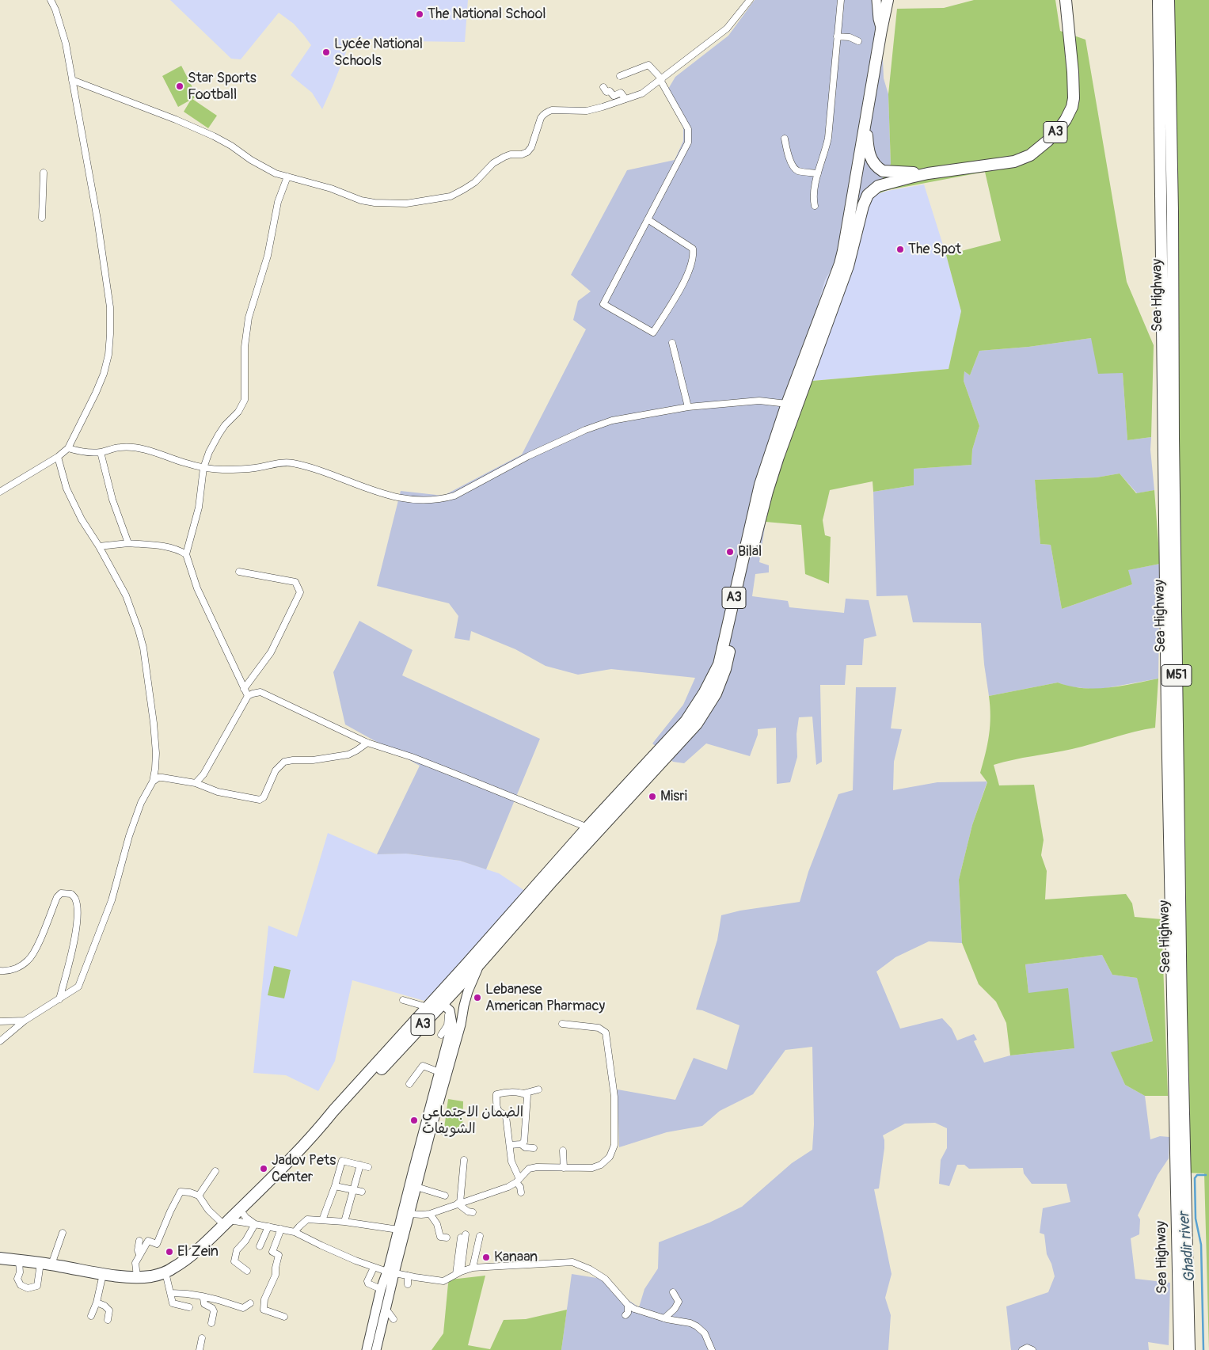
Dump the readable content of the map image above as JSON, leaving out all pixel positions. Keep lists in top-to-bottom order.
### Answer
{
  "streets": {
    "highway": ["A3", "Sea Highway", "M51"]
  },
  "water": ["Ghadir river"],
  "places": [
    "The National School",
    "Lycée National Schools",
    "Star Sports Football",
    "The Spot",
    "Bilal",
    "Misri",
    "Lebanese American Pharmacy",
    "الضمان الاجتماعي الشويفات",
    "Jadov Pets Center",
    "El Zein",
    "Kanaan"
  ]
}
